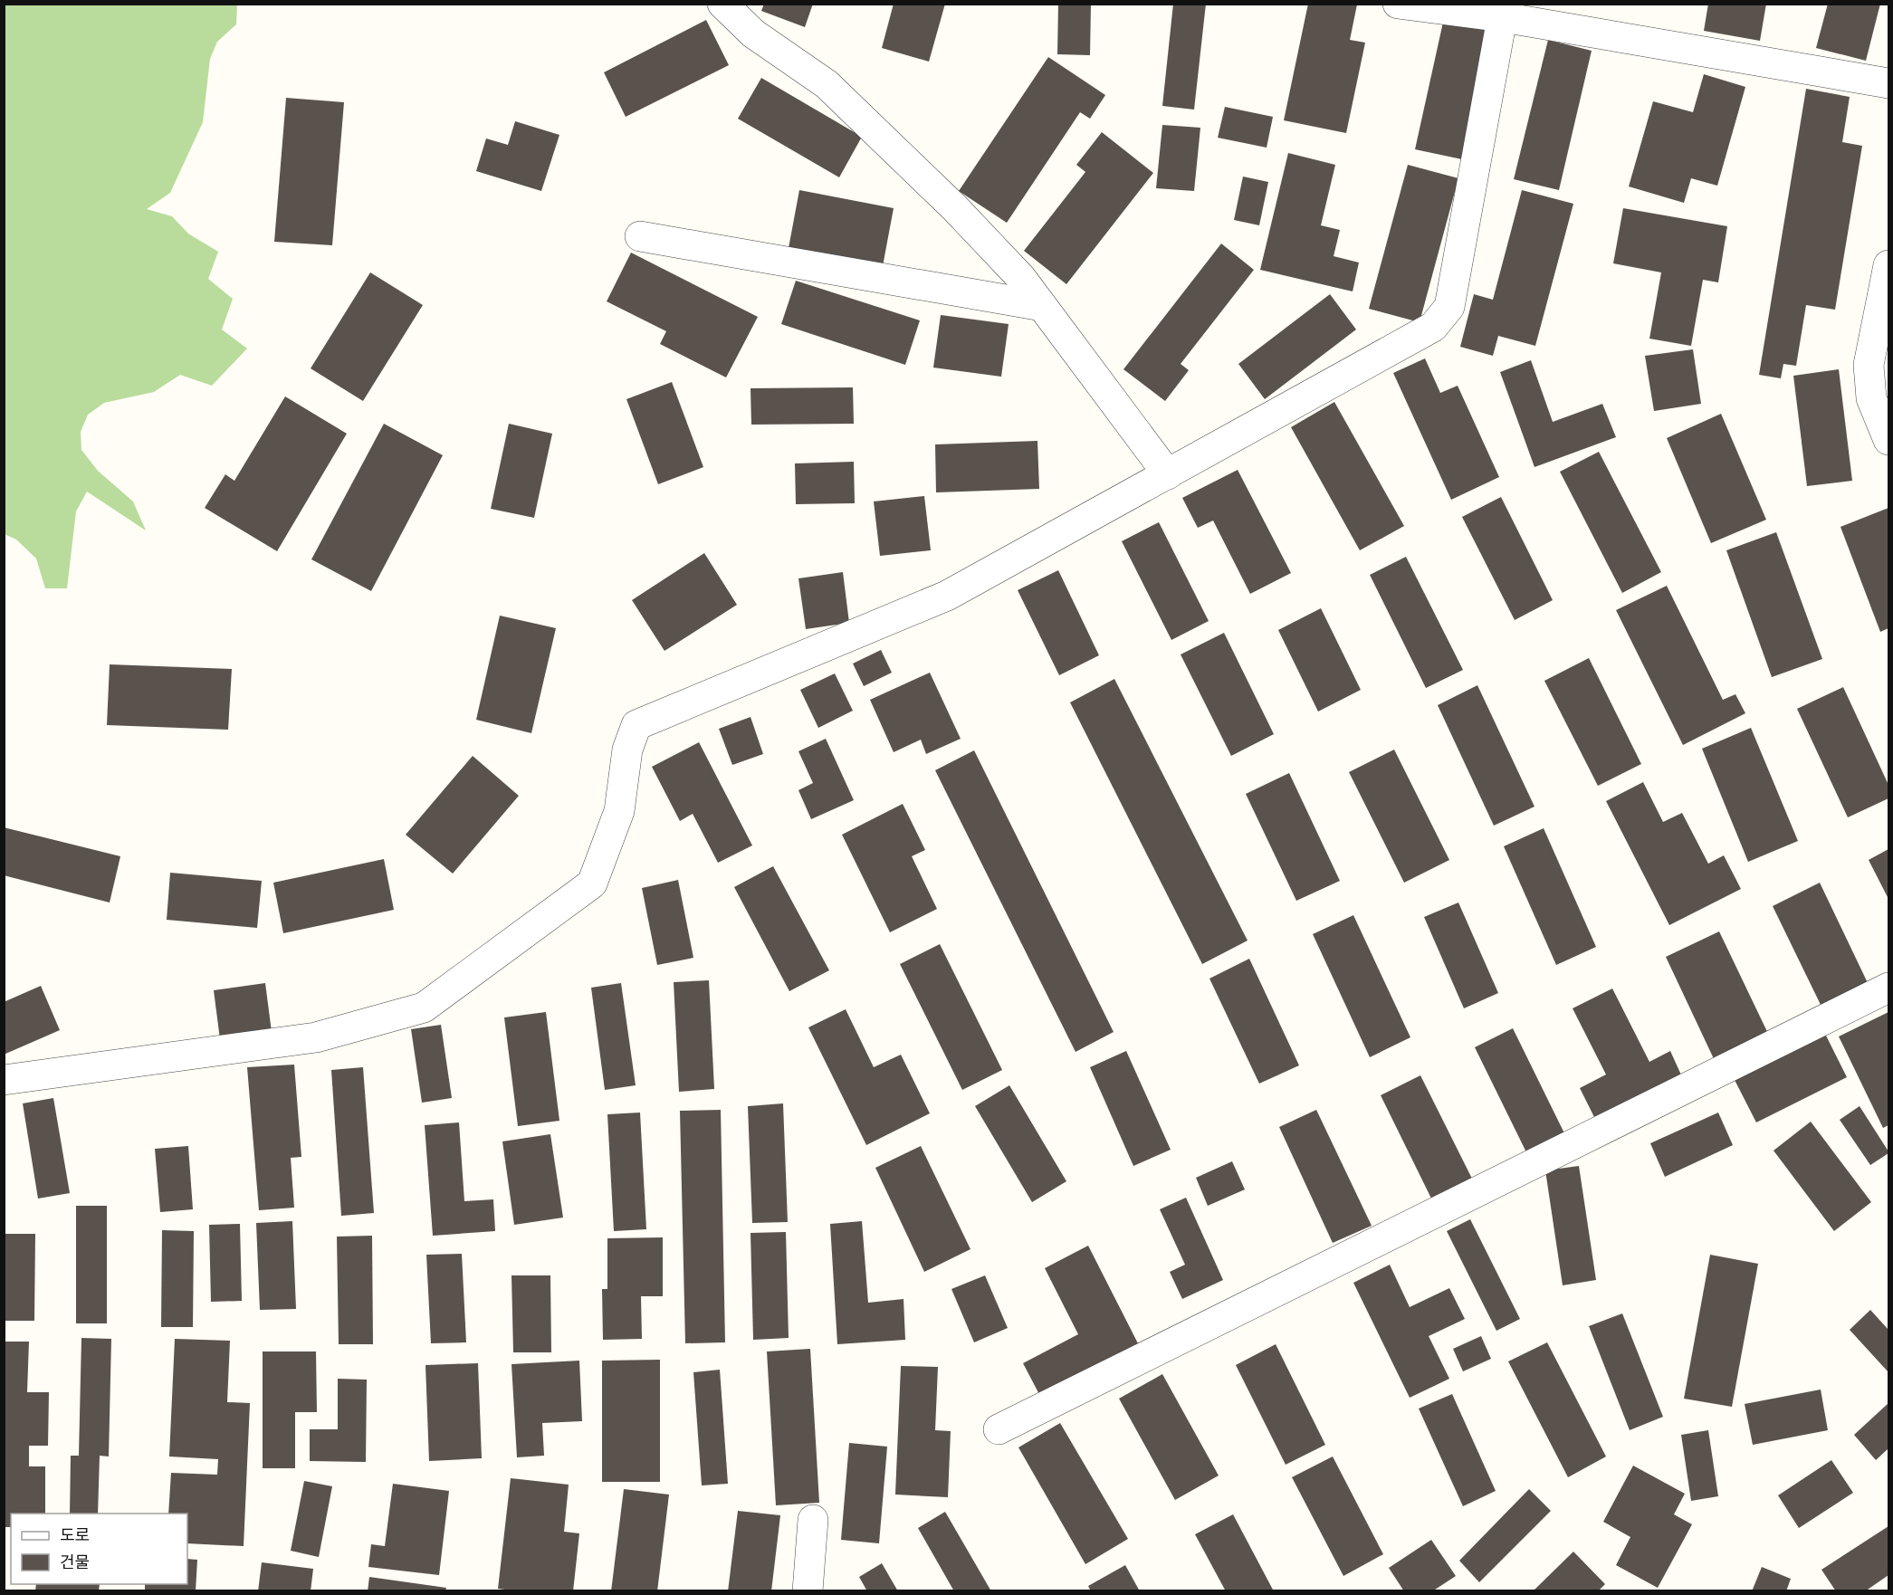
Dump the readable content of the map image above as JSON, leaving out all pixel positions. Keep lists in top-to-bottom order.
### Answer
{
  "legend": ["도로", "건물"]
}
